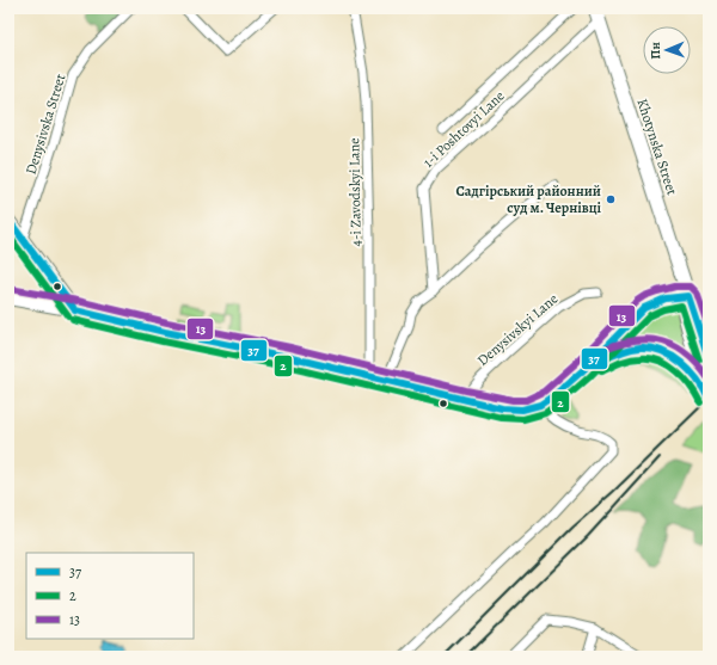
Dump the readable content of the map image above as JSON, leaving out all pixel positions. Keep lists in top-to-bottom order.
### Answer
{
  "streets": {
    "highway": ["Khotynska Street"],
    "street": [
      "Denysivska Street",
      "1-i Poshtovyi Lane",
      "4-i Zavodskyi Lane",
      "Denysivskyi Lane"
    ]
  },
  "crossings": [
    ["1-i Poshtovyi Lane", "Khotynska Street"]
  ],
  "places": ["Садгірський районний суд м. Чернівці"],
  "lines": ["transit line 37", "transit line 2", "transit line 13"],
  "legend": ["37", "2", "13"],
  "north": "left"
}
